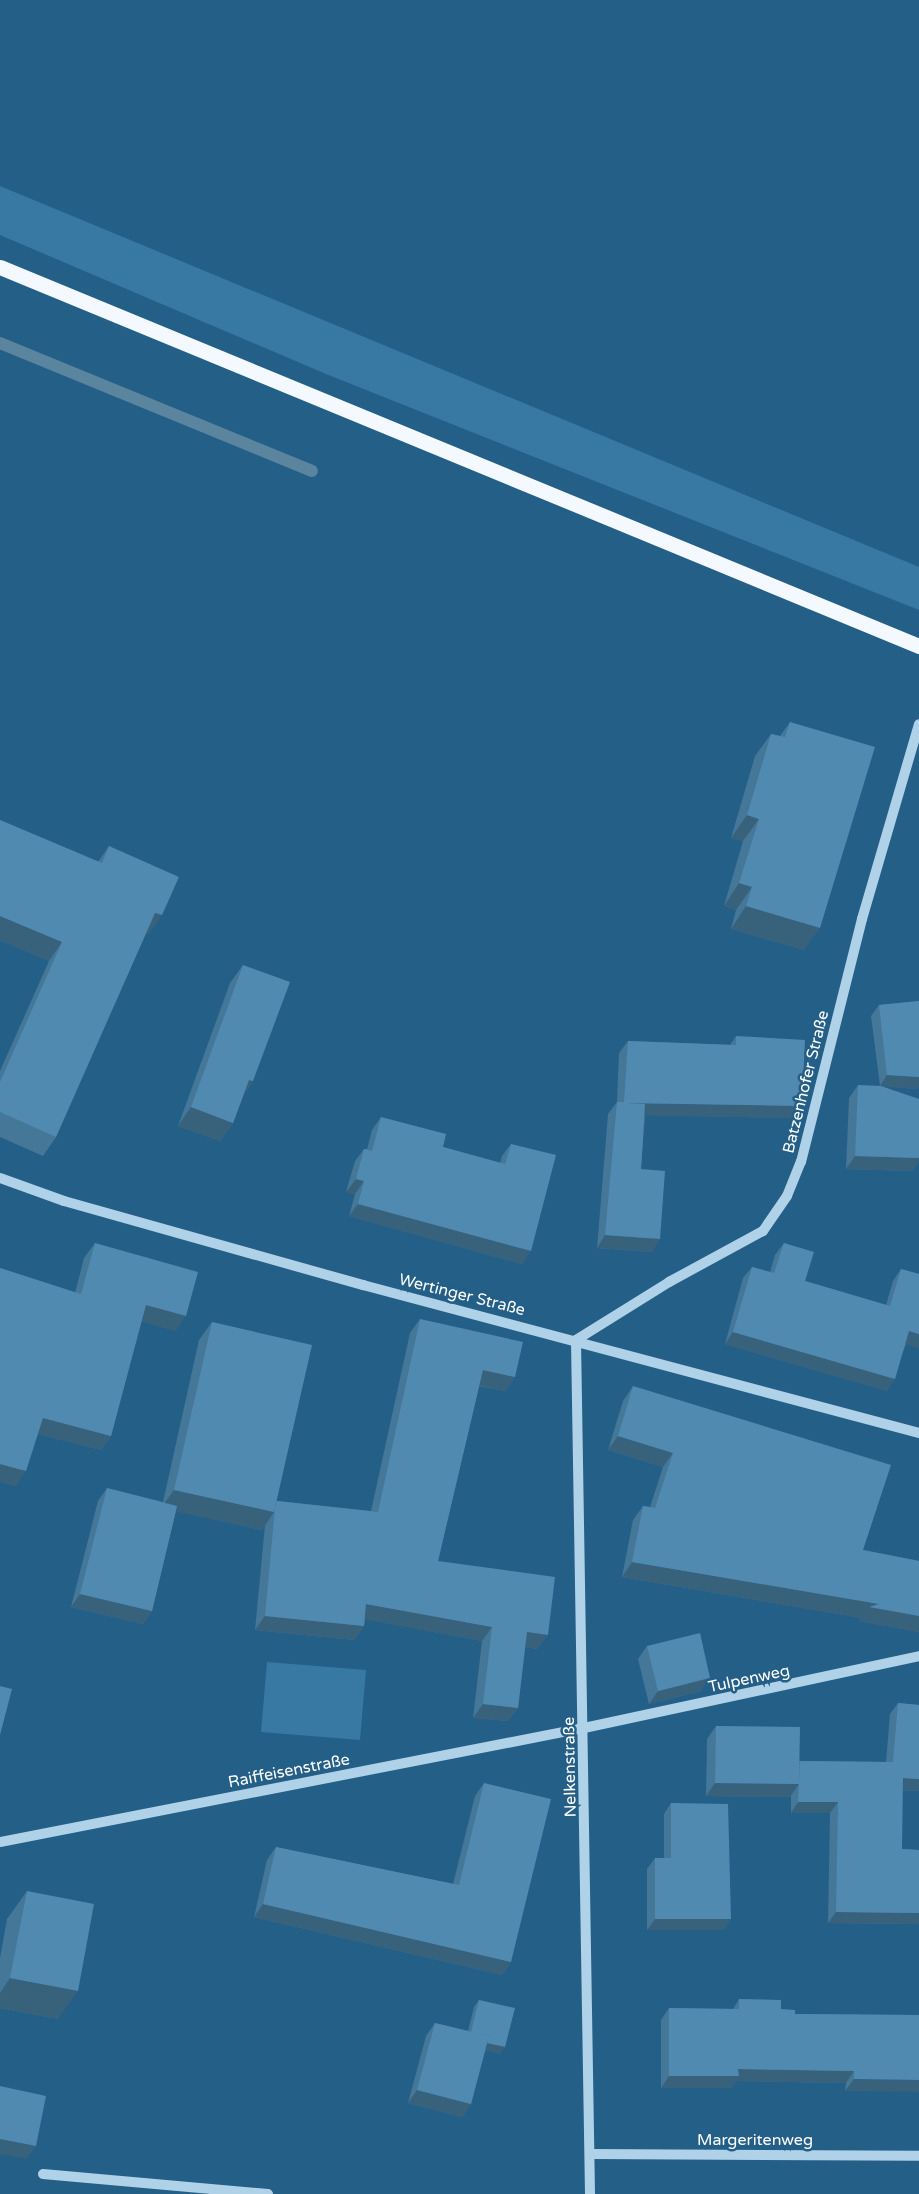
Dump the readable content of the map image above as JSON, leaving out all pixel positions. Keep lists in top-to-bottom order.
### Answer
{
  "streets": {
    "street": [
      "Batzenhofer Straße",
      "Wertinger Straße",
      "Tulpenweg",
      "Nelkenstraße",
      "Raiffeisenstraße",
      "Margeritenweg"
    ]
  },
  "crossings": [
    ["Batzenhofer Straße", "Wertinger Straße"],
    ["Batzenhofer Straße", "Nelkenstraße"],
    ["Wertinger Straße", "Nelkenstraße"],
    ["Tulpenweg", "Nelkenstraße"],
    ["Tulpenweg", "Raiffeisenstraße"],
    ["Nelkenstraße", "Raiffeisenstraße"],
    ["Nelkenstraße", "Margeritenweg"]
  ]
}
